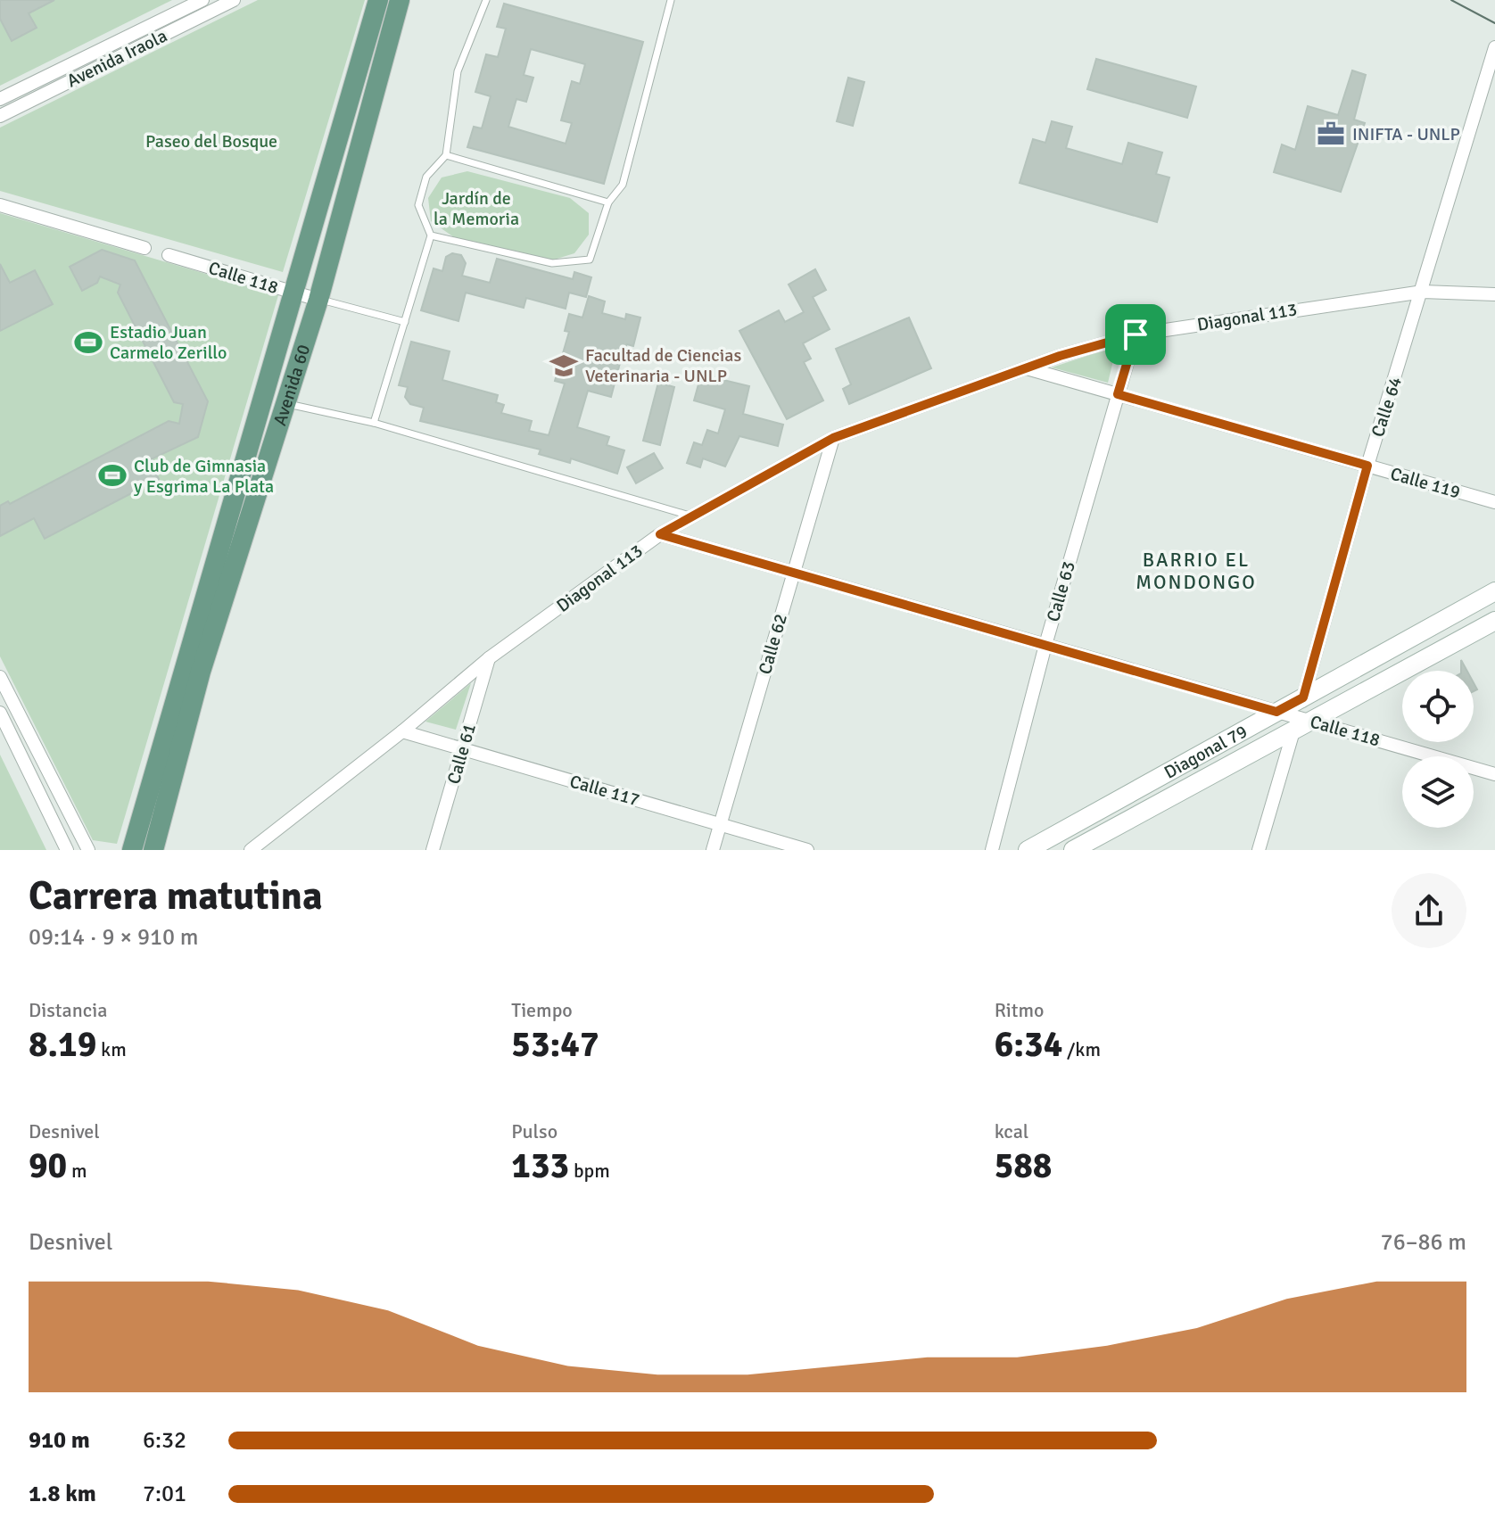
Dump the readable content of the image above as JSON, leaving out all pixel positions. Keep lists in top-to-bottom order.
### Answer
{
  "streets": {
    "main road": ["Avenida 60", "Diagonal 79"],
    "street": [
      "Avenida Iraola",
      "Calle 118",
      "Diagonal 113",
      "Calle 64",
      "Calle 119",
      "Calle 63",
      "Calle 62",
      "Calle 61",
      "Calle 117"
    ]
  },
  "crossings": [
    ["Calle 118", "Diagonal 113"],
    ["Calle 118", "Avenida 60"],
    ["Calle 118", "Calle 64"],
    ["Calle 118", "Calle 63"],
    ["Calle 118", "Calle 62"],
    ["Calle 118", "Diagonal 79"],
    ["Diagonal 113", "Calle 64"],
    ["Diagonal 113", "Calle 119"],
    ["Diagonal 113", "Calle 63"],
    ["Diagonal 113", "Calle 62"],
    ["Diagonal 113", "Calle 61"],
    ["Diagonal 113", "Calle 117"],
    ["Calle 64", "Calle 119"],
    ["Calle 64", "Diagonal 79"],
    ["Calle 119", "Calle 63"],
    ["Calle 62", "Calle 117"],
    ["Calle 61", "Calle 117"]
  ],
  "districts": ["BARRIO EL MONDONGO"],
  "parks": ["Paseo del Bosque", "Jardín de la Memoria"],
  "places": {
    "office": ["INIFTA - UNLP"],
    "sports": ["Estadio Juan Carmelo Zerillo", "Club de Gimnasia y Esgrima La Plata"],
    "school or university": ["Facultad de Ciencias Veterinaria - UNLP"]
  },
  "page": {
    "heading": ["Carrera matutina", "09:14 · 9 × 910 m"],
    "stats": [
      ["Distancia", "8.19 km"],
      ["Tiempo", "53:47"],
      ["Ritmo", "6:34 /km"],
      ["Desnivel", "90 m"],
      ["Pulso", "133 bpm"],
      ["kcal", "588"]
    ],
    "chart": ["Desnivel", "76–86 m"],
    "list": [
      {
        "name": "910 m",
        "note": "6:32"
      },
      {
        "name": "1.8 km",
        "note": "7:01"
      }
    ]
  }
}
